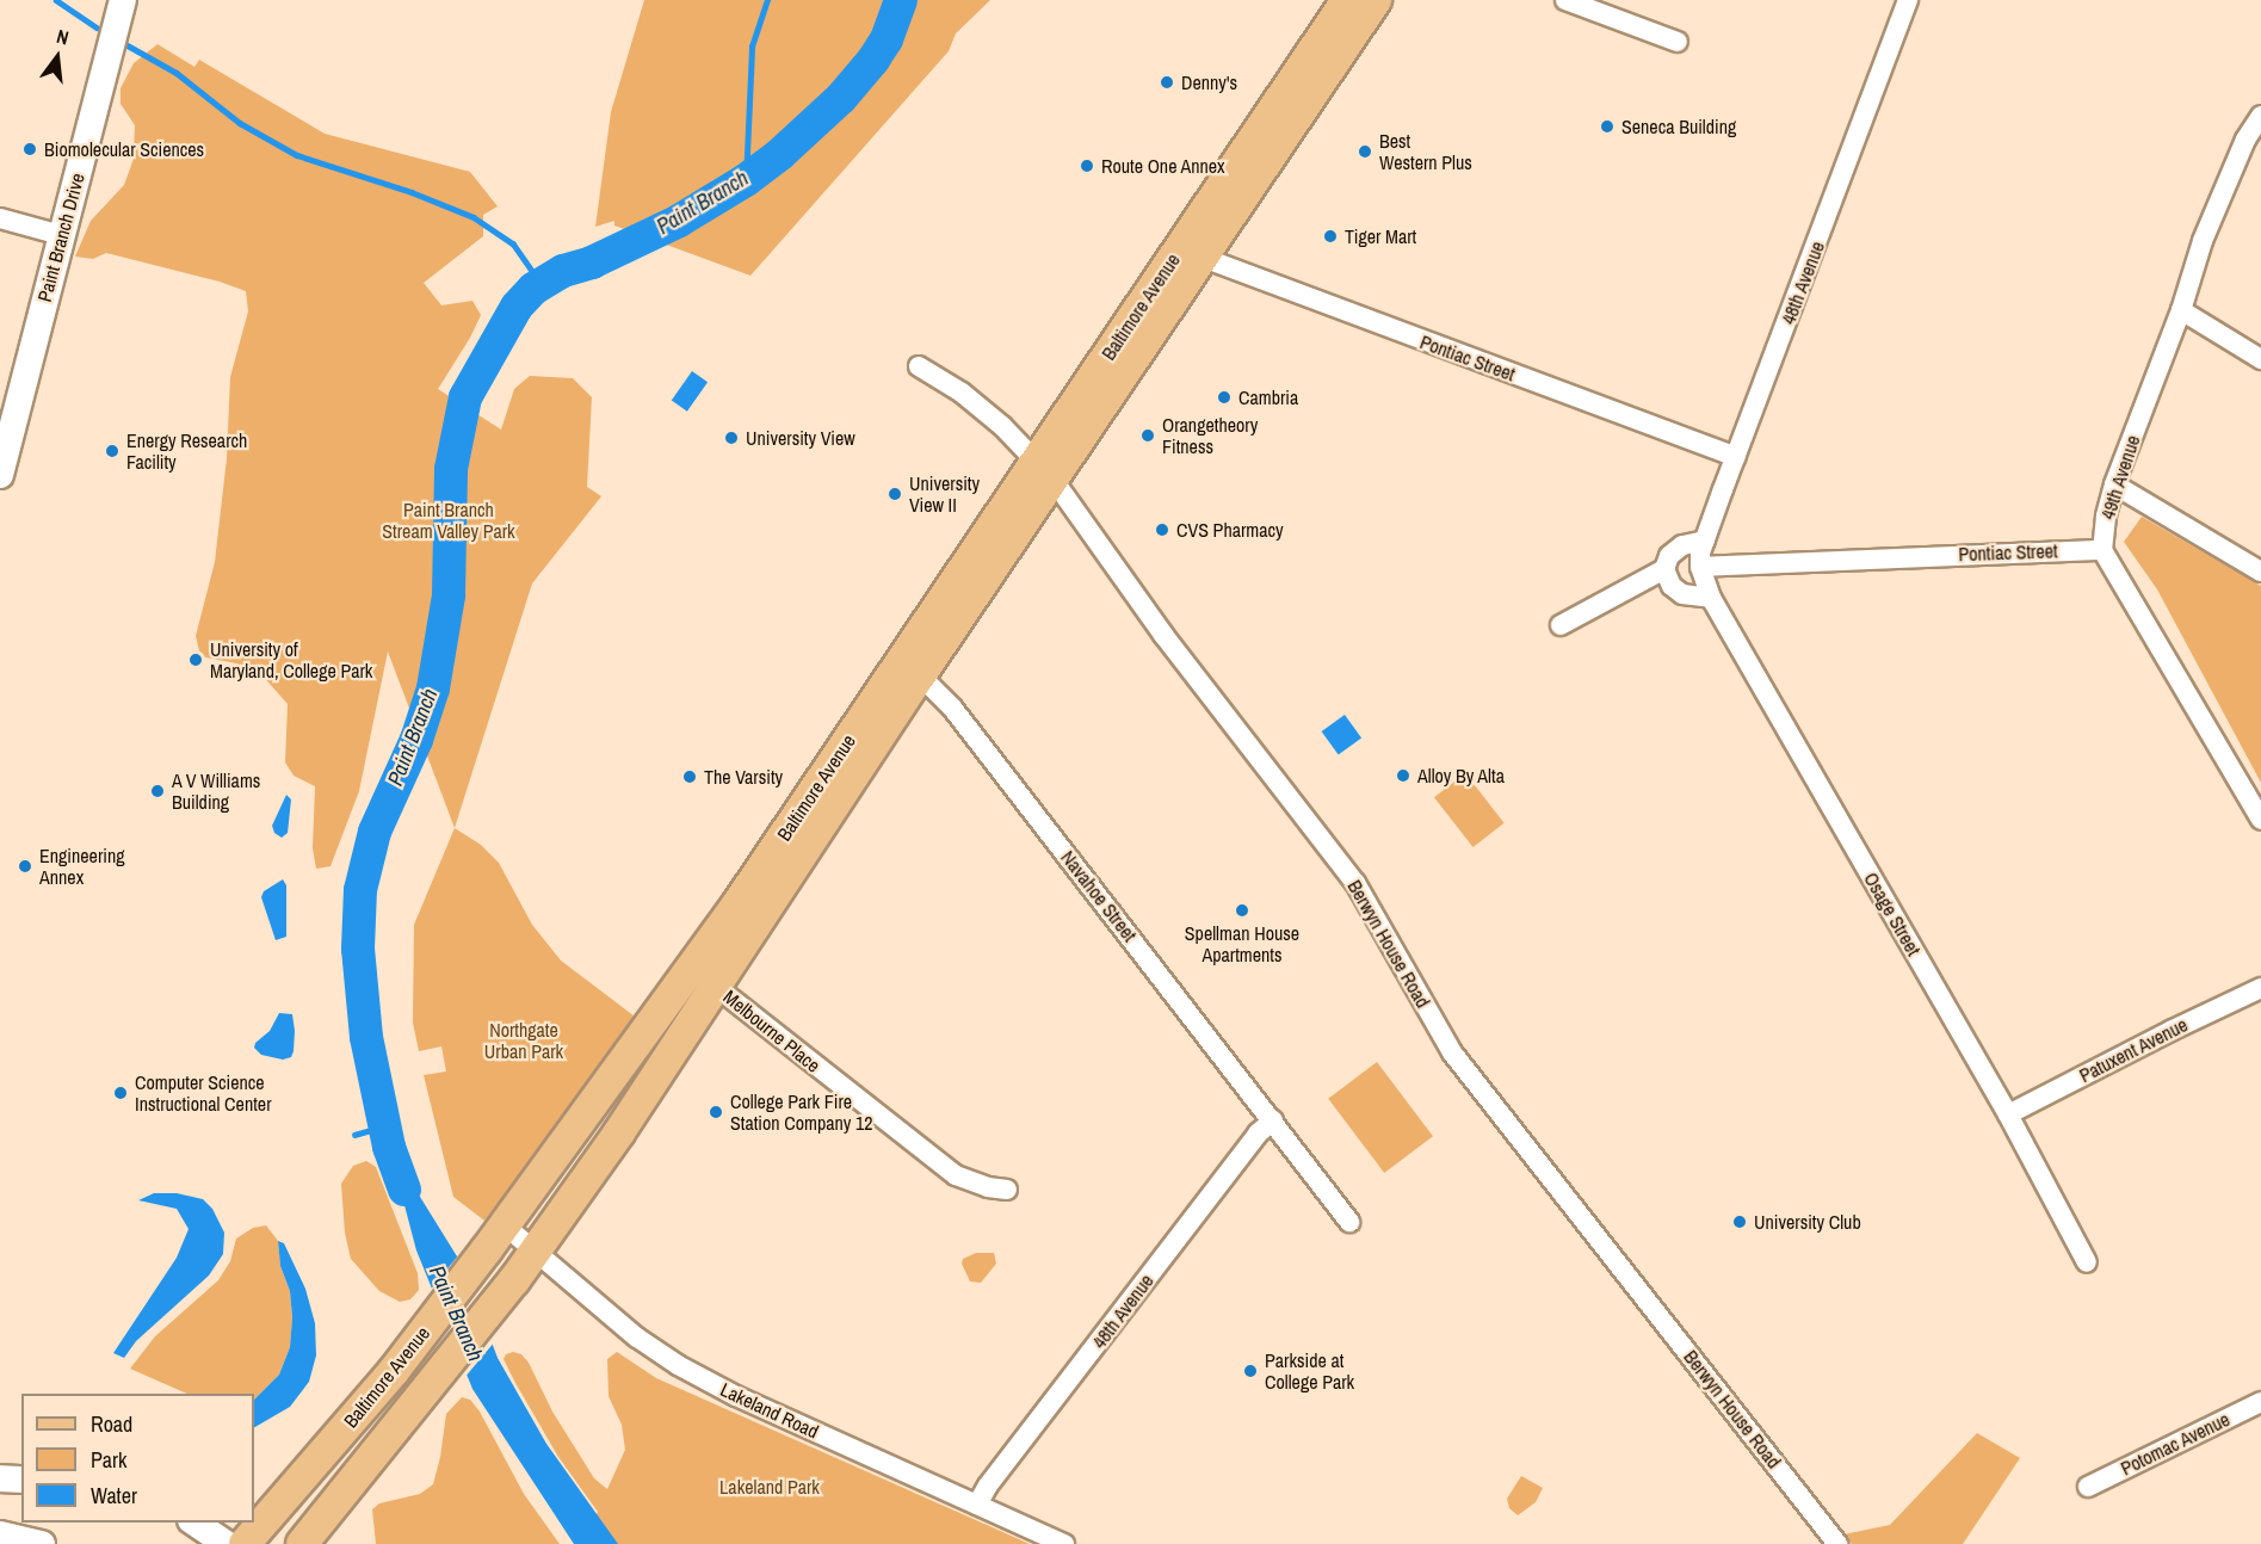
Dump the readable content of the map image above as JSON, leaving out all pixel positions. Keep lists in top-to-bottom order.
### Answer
{
  "streets": {
    "main road": ["Baltimore Avenue"],
    "street": [
      "Paint Branch Drive",
      "48th Avenue",
      "Pontiac Street",
      "49th Avenue",
      "Navahoe Street",
      "Osage Street",
      "Berwyn House Road",
      "Melbourne Place",
      "Patuxent Avenue",
      "Lakeland Road",
      "Potomac Avenue"
    ]
  },
  "crossings": [
    ["48th Avenue", "Pontiac Street"],
    ["48th Avenue", "Navahoe Street"],
    ["48th Avenue", "Osage Street"],
    ["48th Avenue", "Lakeland Road"],
    ["Baltimore Avenue", "Pontiac Street"],
    ["Baltimore Avenue", "Navahoe Street"],
    ["Baltimore Avenue", "Berwyn House Road"],
    ["Baltimore Avenue", "Melbourne Place"],
    ["Baltimore Avenue", "Lakeland Road"],
    ["Pontiac Street", "49th Avenue"],
    ["Pontiac Street", "Osage Street"],
    ["Osage Street", "Patuxent Avenue"]
  ],
  "water": ["Paint Branch"],
  "parks": ["Paint Branch Stream Valley Park", "Northgate Urban Park", "Lakeland Park"],
  "places": [
    "Denny's",
    "Seneca Building",
    "Biomolecular Sciences",
    "Best Western Plus",
    "Route One Annex",
    "Tiger Mart",
    "Cambria",
    "Orangetheory Fitness",
    "University View",
    "Energy Research Facility",
    "University View II",
    "CVS Pharmacy",
    "University of Maryland, College Park",
    "Alloy By Alta",
    "The Varsity",
    "A V Williams Building",
    "Engineering Annex",
    "Spellman House Apartments",
    "Computer Science Instructional Center",
    "College Park Fire Station Company 12",
    "University Club",
    "Parkside at College Park"
  ],
  "legend": ["Road", "Park", "Water"],
  "north": "top"
}
